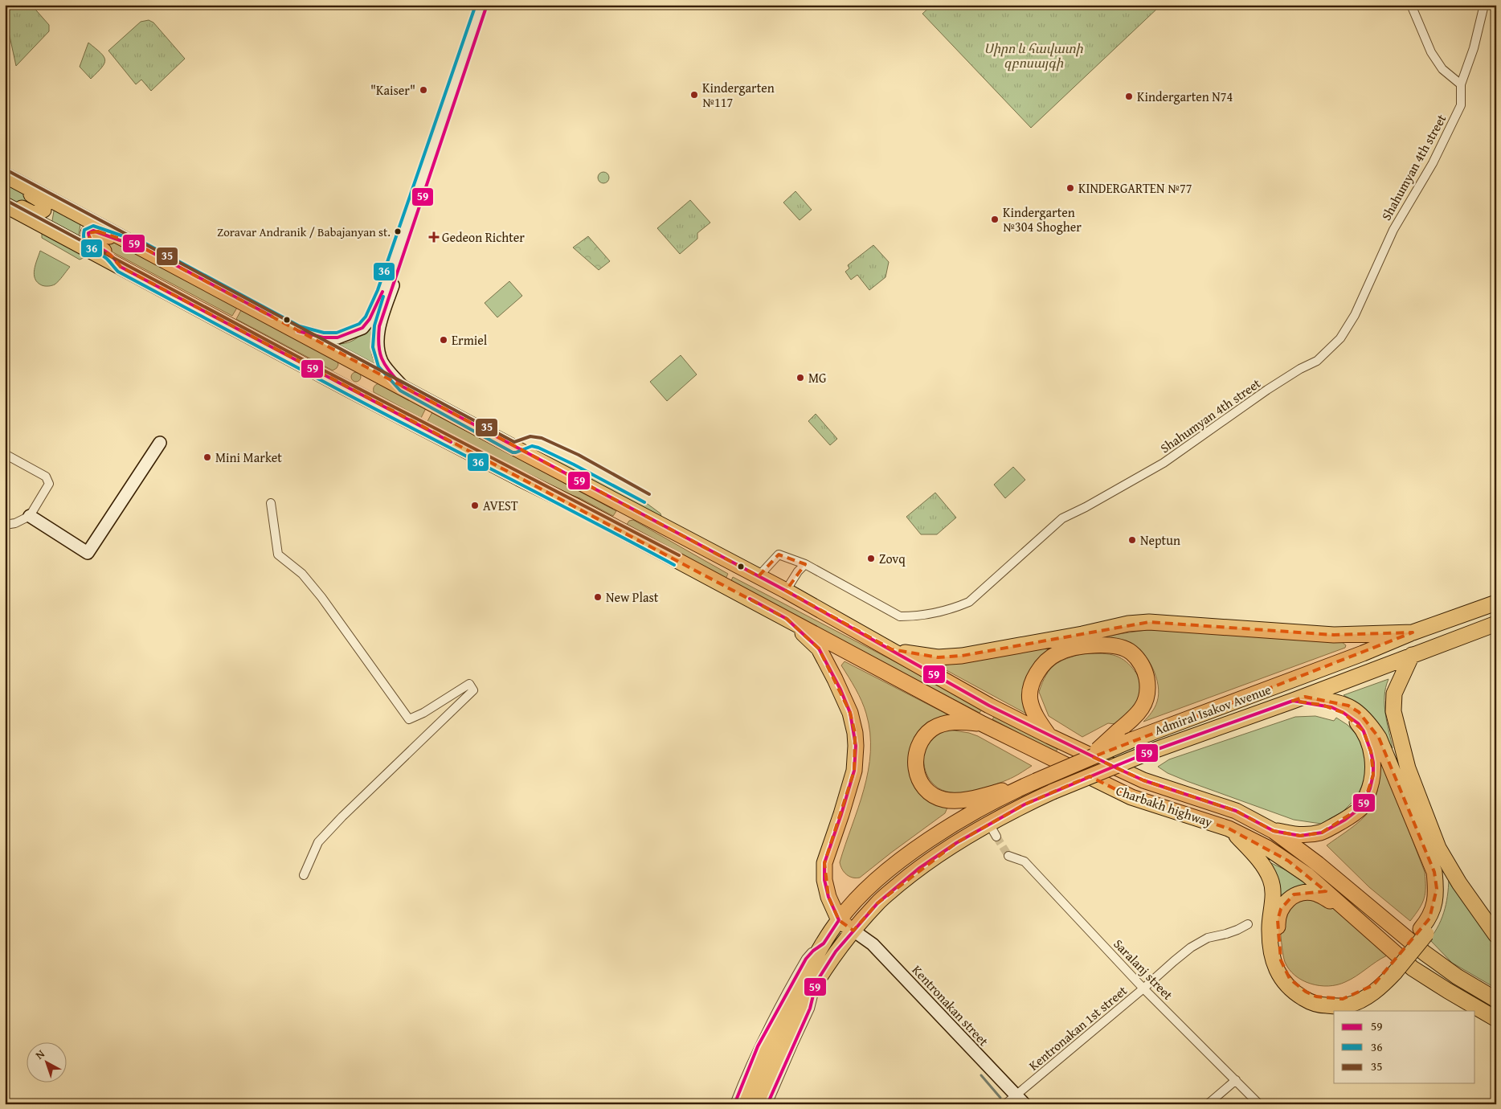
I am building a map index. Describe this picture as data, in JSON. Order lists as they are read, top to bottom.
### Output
{
  "streets": {
    "highway": ["Admiral Isakov Avenue", "Charbakh highway"],
    "main road": ["Kentronakan street"],
    "street": ["Shahumyan 4th street", "Saralanj street", "Kentronakan 1st street"]
  },
  "crossings": [
    ["Shahumyan 4th street", "Charbakh highway"],
    ["Admiral Isakov Avenue", "Kentronakan street"],
    ["Saralanj street", "Kentronakan 1st street"],
    ["Kentronakan street", "Kentronakan 1st street"]
  ],
  "parks": ["Սիրո և հավատի զբոսայգի"],
  "places": {
    "other": [
      "\"Kaiser\"",
      "Kindergarten №117",
      "Kindergarten N74",
      "KINDERGARTEN №77",
      "Kindergarten №304 Shogher",
      "Zoravar Andranik / Babajanyan st.",
      "Ermiel",
      "MG",
      "Mini Market",
      "AVEST",
      "Neptun",
      "Zovq",
      "New Plast"
    ],
    "health": ["Gedeon Richter"]
  },
  "lines": ["transit line 59", "transit line 36", "transit line 35"],
  "legend": ["59", "36", "35"],
  "north": "top left"
}
